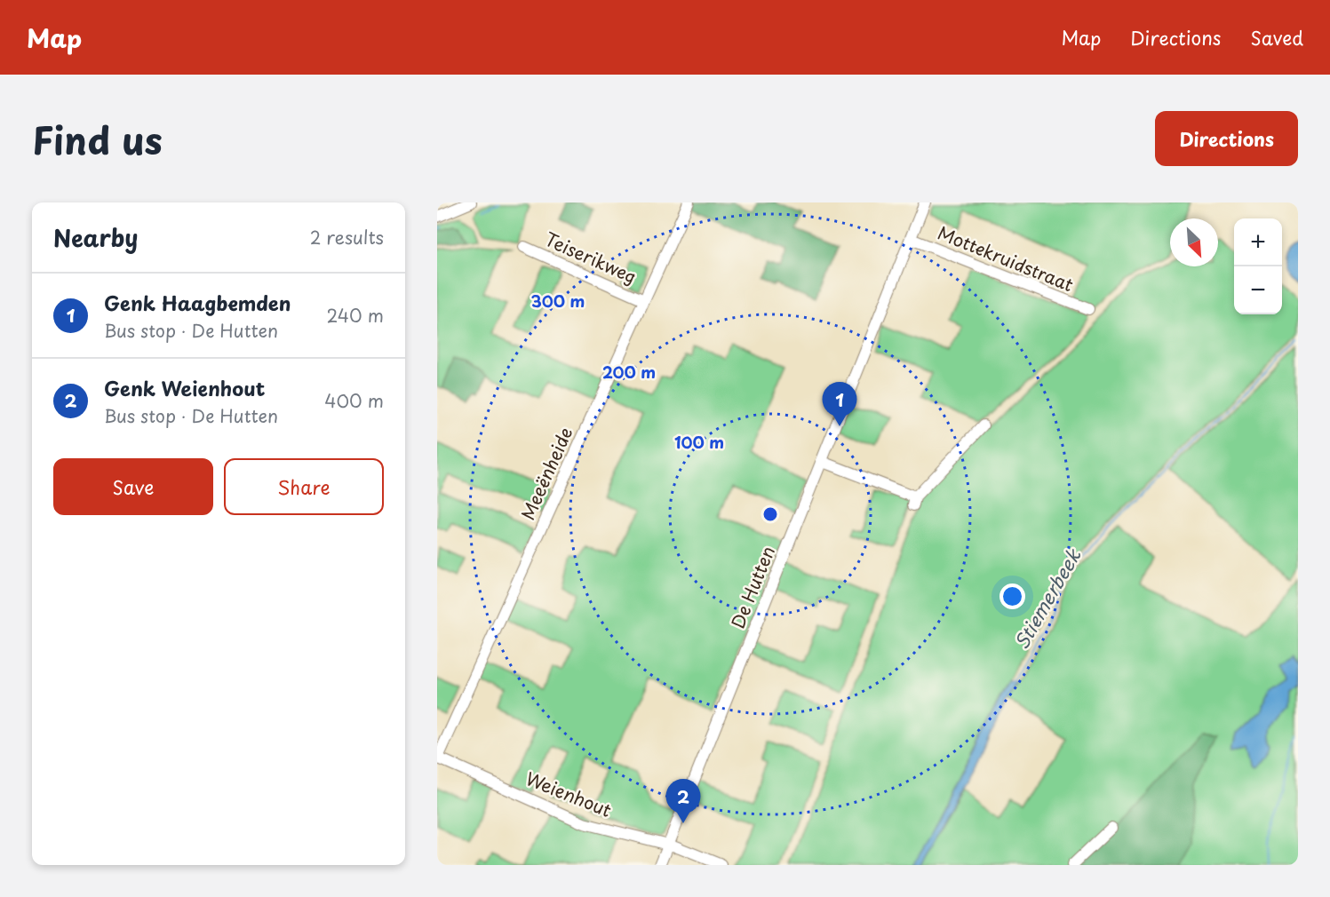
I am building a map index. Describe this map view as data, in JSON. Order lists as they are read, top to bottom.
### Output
{
  "streets": {
    "street": [
      "Teiserikweg",
      "Mottekruidstraat",
      "Meeënheide",
      "De Hutten",
      "Weienhout"
    ]
  },
  "crossings": [
    ["Teiserikweg", "Meeënheide"],
    ["Mottekruidstraat", "De Hutten"],
    ["Meeënheide", "Weienhout"],
    ["De Hutten", "Weienhout"]
  ],
  "water": ["Stiemerbeek"],
  "north": "bottom right",
  "page": {
    "header": "Map",
    "nav": ["Map", "Directions", "Saved"],
    "title": "Find us",
    "buttons": [
      "Directions",
      ["Save", "Share"]
    ],
    "heading": ["Nearby", "2 results"],
    "map_buttons": ["+", "−"],
    "list": [
      {
        "mark": "1",
        "name": "Genk Haagbemden",
        "note": "Bus stop · De Hutten",
        "value": "240 m"
      },
      {
        "mark": "2",
        "name": "Genk Weienhout",
        "note": "Bus stop · De Hutten",
        "value": "400 m"
      }
    ],
    "pins": ["1", "2"]
  },
  "rings": ["300 m", "200 m", "100 m"]
}
